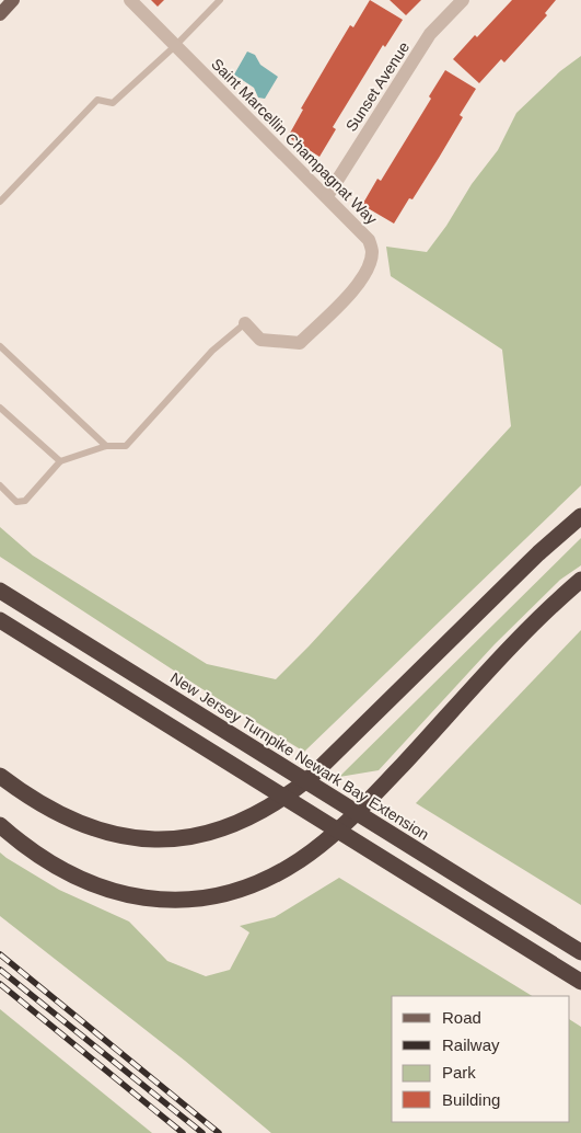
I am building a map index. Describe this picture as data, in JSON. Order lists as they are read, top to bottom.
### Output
{
  "streets": {
    "highway": ["New Jersey Turnpike Newark Bay Extension"],
    "street": ["Sunset Avenue", "Saint Marcellin Champagnat Way"]
  },
  "crossings": [
    ["Sunset Avenue", "Saint Marcellin Champagnat Way"]
  ],
  "legend": [
    "Road",
    "Railway",
    "Park",
    "Building"
  ]
}
